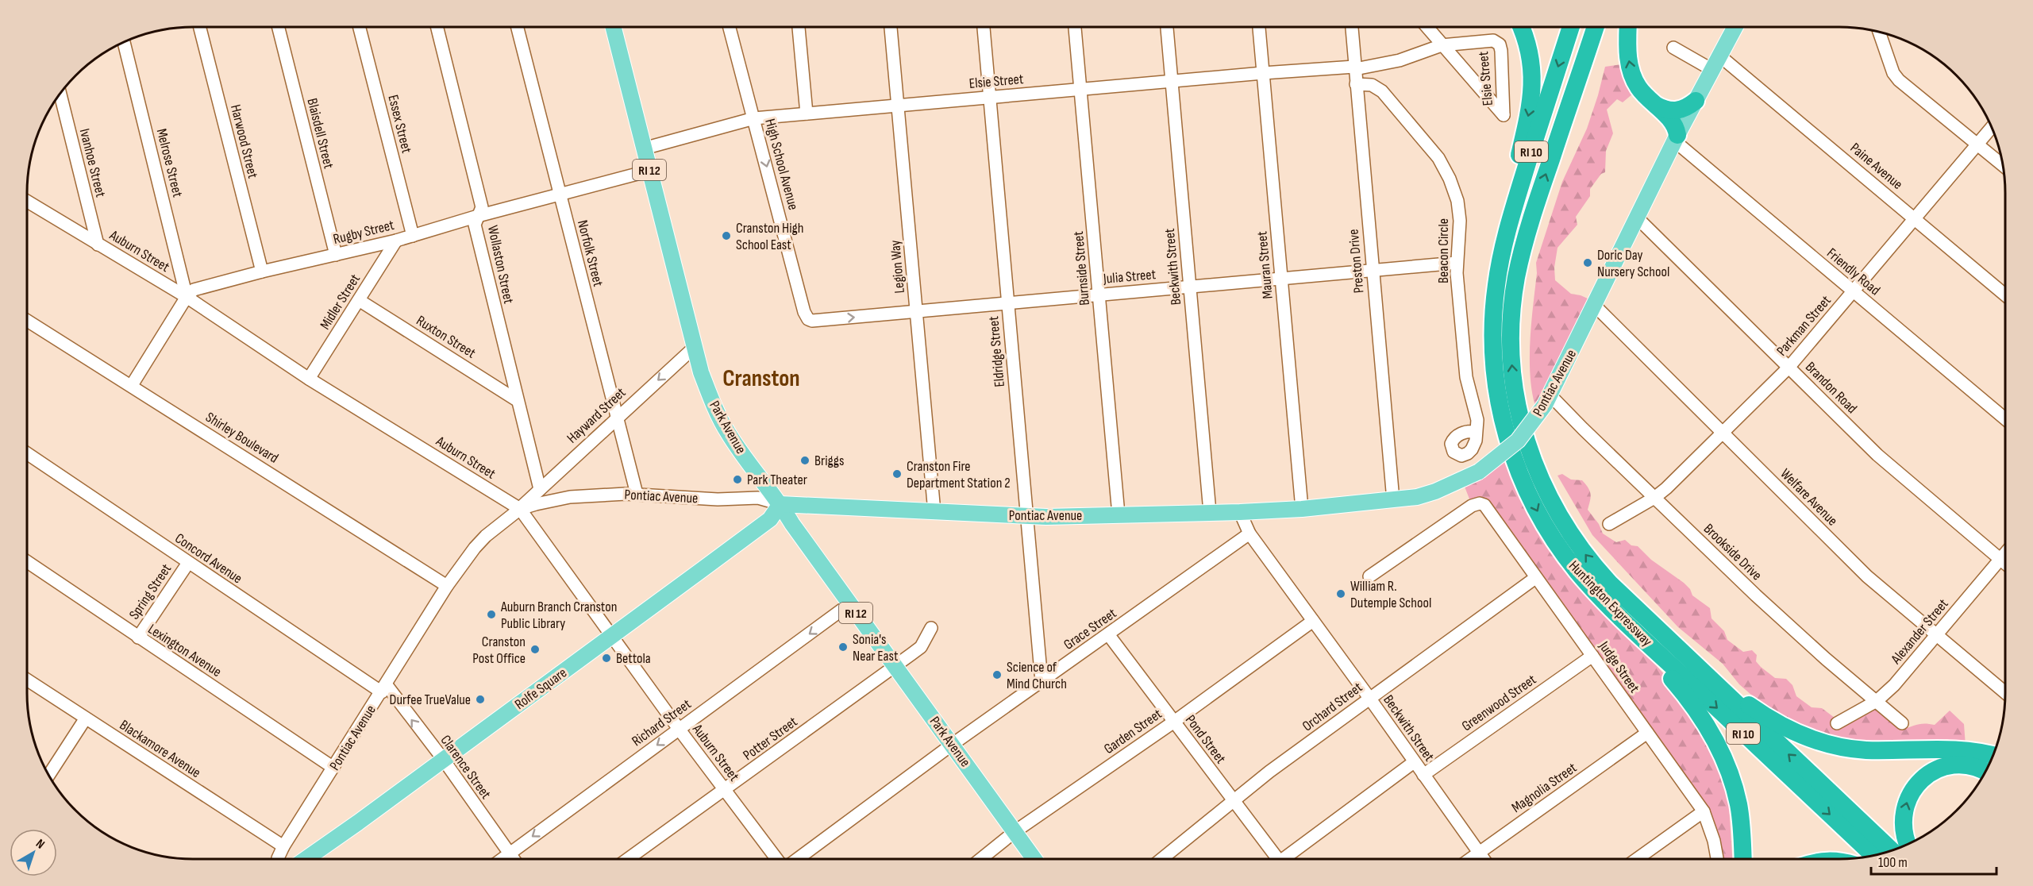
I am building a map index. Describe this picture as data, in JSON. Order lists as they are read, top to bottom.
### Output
{
  "streets": {
    "highway": ["RI 10", "Huntington Expressway"],
    "main road": [
      "RI 12",
      "Pontiac Avenue",
      "Park Avenue",
      "Rolfe Square"
    ],
    "street": [
      "Elsie Street",
      "Essex Street",
      "Blaisdell Street",
      "Harwood Street",
      "Ivanhoe Street",
      "Melrose Street",
      "High School Avenue",
      "Paine Avenue",
      "Rugby Street",
      "Auburn Street",
      "Beacon Circle",
      "Norfolk Street",
      "Preston Drive",
      "Wollaston Street",
      "Mauran Street",
      "Legion Way",
      "Beckwith Street",
      "Burnside Street",
      "Friendly Road",
      "Julia Street",
      "Midler Street",
      "Parkman Street",
      "Ruxton Street",
      "Eldridge Street",
      "Brandon Road",
      "Hayward Street",
      "Shirley Boulevard",
      "Welfare Avenue",
      "Brookside Drive",
      "Concord Avenue",
      "Spring Street",
      "Grace Street",
      "Alexander Street",
      "Lexington Avenue",
      "Judge Street",
      "Greenwood Street",
      "Orchard Street",
      "Richard Street",
      "Garden Street",
      "Potter Street",
      "Pond Street",
      "Blackamore Avenue",
      "Clarence Street",
      "Magnolia Street"
    ]
  },
  "crossings": [
    ["Elsie Street", "High School Avenue"],
    ["Elsie Street", "Preston Drive"],
    ["Elsie Street", "Mauran Street"],
    ["Elsie Street", "Legion Way"],
    ["Elsie Street", "Beckwith Street"],
    ["Elsie Street", "Burnside Street"],
    ["Elsie Street", "Eldridge Street"],
    ["Elsie Street", "Park Avenue"],
    ["Essex Street", "Rugby Street"],
    ["Blaisdell Street", "Rugby Street"],
    ["Harwood Street", "Rugby Street"],
    ["Ivanhoe Street", "Auburn Street"],
    ["Melrose Street", "Rugby Street"],
    ["Melrose Street", "Auburn Street"],
    ["High School Avenue", "Julia Street"],
    ["Paine Avenue", "Parkman Street"],
    ["Paine Avenue", "Pontiac Avenue"],
    ["Rugby Street", "Auburn Street"],
    ["Rugby Street", "Norfolk Street"],
    ["Rugby Street", "Wollaston Street"],
    ["Rugby Street", "Midler Street"],
    ["Rugby Street", "Park Avenue"],
    ["Rugby Street", "Shirley Boulevard"],
    ["Auburn Street", "Midler Street"],
    ["Auburn Street", "Pontiac Avenue"],
    ["Auburn Street", "Hayward Street"],
    ["Auburn Street", "Rolfe Square"],
    ["Auburn Street", "Richard Street"],
    ["Auburn Street", "Potter Street"],
    ["Beacon Circle", "Preston Drive"],
    ["Beacon Circle", "Julia Street"],
    ["Norfolk Street", "Pontiac Avenue"],
    ["Norfolk Street", "Hayward Street"],
    ["Preston Drive", "Julia Street"],
    ["Preston Drive", "Pontiac Avenue"],
    ["Wollaston Street", "Ruxton Street"],
    ["Wollaston Street", "Hayward Street"],
    ["Mauran Street", "Julia Street"],
    ["Mauran Street", "Pontiac Avenue"],
    ["Legion Way", "Julia Street"],
    ["Legion Way", "Pontiac Avenue"],
    ["Beckwith Street", "Julia Street"],
    ["Beckwith Street", "Pontiac Avenue"],
    ["Beckwith Street", "Grace Street"],
    ["Beckwith Street", "Greenwood Street"],
    ["Beckwith Street", "Orchard Street"],
    ["Beckwith Street", "Garden Street"],
    ["Beckwith Street", "Magnolia Street"],
    ["Burnside Street", "Julia Street"],
    ["Burnside Street", "Pontiac Avenue"],
    ["Friendly Road", "Parkman Street"],
    ["Friendly Road", "Pontiac Avenue"],
    ["Julia Street", "Eldridge Street"],
    ["Midler Street", "Ruxton Street"],
    ["Parkman Street", "Brandon Road"],
    ["Parkman Street", "Welfare Avenue"],
    ["Parkman Street", "Brookside Drive"],
    ["Eldridge Street", "Pontiac Avenue"],
    ["Eldridge Street", "Grace Street"],
    ["Pontiac Avenue", "Brandon Road"],
    ["Pontiac Avenue", "Hayward Street"],
    ["Pontiac Avenue", "Park Avenue"],
    ["Pontiac Avenue", "Shirley Boulevard"],
    ["Pontiac Avenue", "Welfare Avenue"],
    ["Pontiac Avenue", "Brookside Drive"],
    ["Pontiac Avenue", "Concord Avenue"],
    ["Pontiac Avenue", "Lexington Avenue"],
    ["Pontiac Avenue", "Rolfe Square"],
    ["Pontiac Avenue", "Blackamore Avenue"],
    ["Pontiac Avenue", "Clarence Street"],
    ["Brandon Road", "Alexander Street"],
    ["Hayward Street", "Park Avenue"],
    ["Park Avenue", "Grace Street"],
    ["Park Avenue", "Rolfe Square"],
    ["Park Avenue", "Richard Street"],
    ["Park Avenue", "Garden Street"],
    ["Park Avenue", "Potter Street"],
    ["Welfare Avenue", "Alexander Street"],
    ["Brookside Drive", "Alexander Street"],
    ["Concord Avenue", "Spring Street"],
    ["Concord Avenue", "Clarence Street"],
    ["Spring Street", "Lexington Avenue"],
    ["Grace Street", "Pond Street"],
    ["Judge Street", "Greenwood Street"],
    ["Judge Street", "Orchard Street"],
    ["Judge Street", "Magnolia Street"],
    ["Rolfe Square", "Clarence Street"],
    ["Orchard Street", "Pond Street"],
    ["Richard Street", "Clarence Street"],
    ["Garden Street", "Pond Street"]
  ],
  "one_way": [
    "High School Avenue",
    "Hayward Street",
    "Richard Street",
    "Clarence Street"
  ],
  "districts": ["Cranston"],
  "places": [
    "Cranston High School East",
    "Doric Day Nursery School",
    "Briggs",
    "Cranston Fire Department Station 2",
    "Park Theater",
    "William R. Dutemple School",
    "Auburn Branch Cranston Public Library",
    "Sonia's Near East",
    "Cranston Post Office",
    "Bettola",
    "Science of Mind Church",
    "Durfee TrueValue"
  ],
  "scale_bar": "100 m",
  "north": "top right"
}
